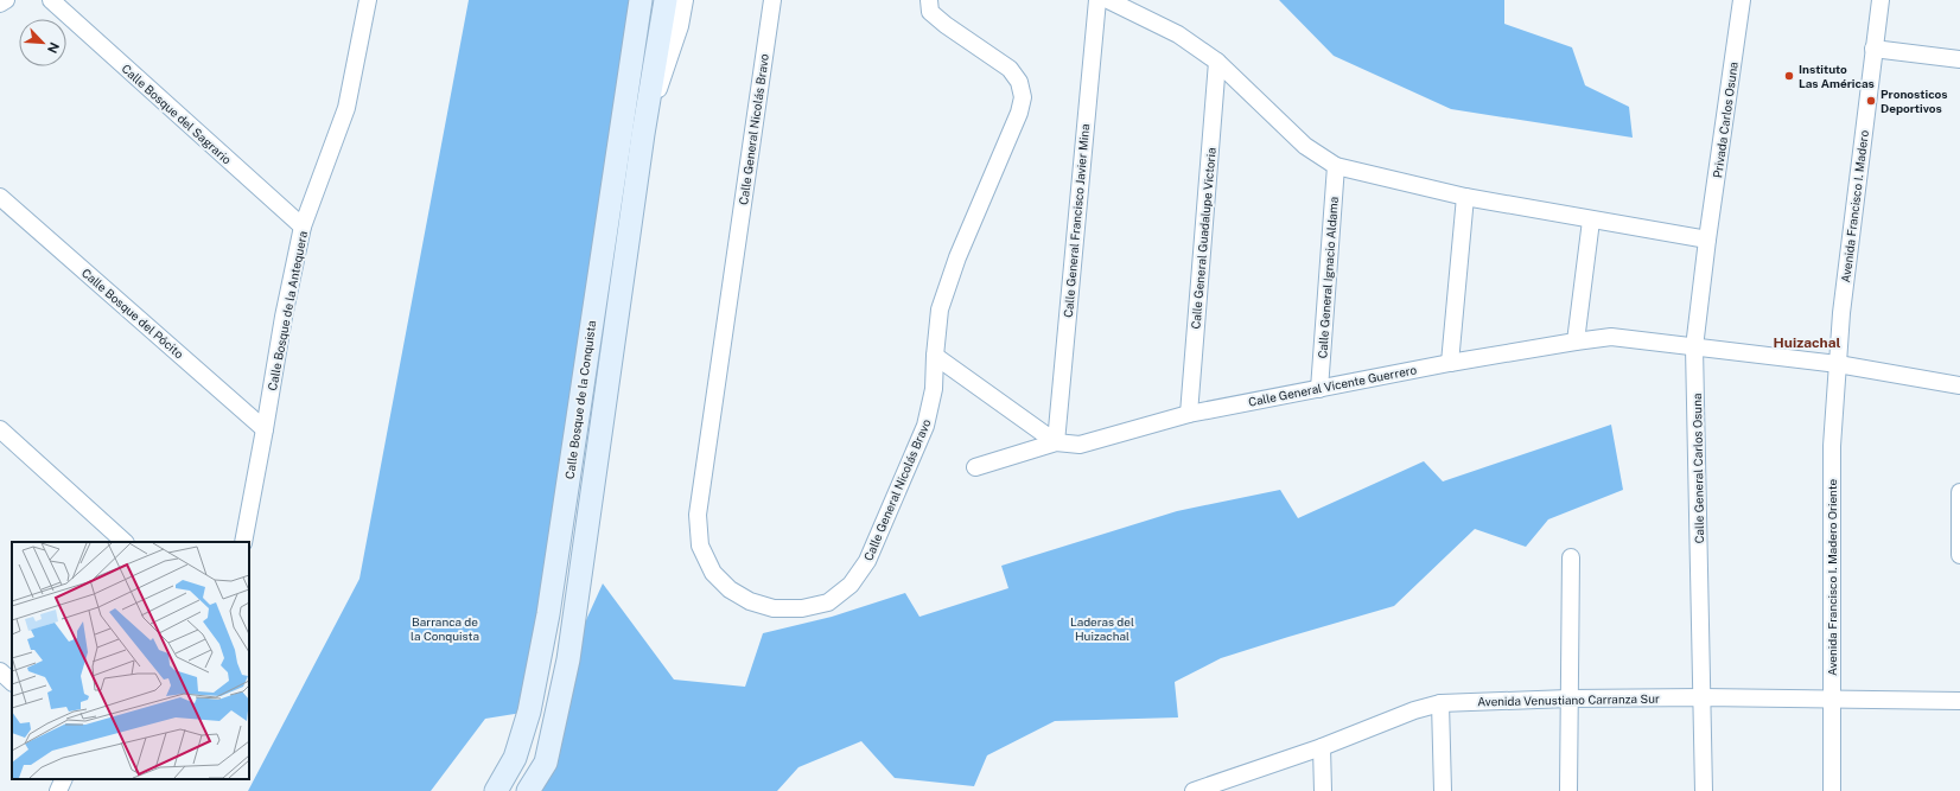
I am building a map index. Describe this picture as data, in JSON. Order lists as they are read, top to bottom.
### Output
{
  "streets": {
    "main road": ["Calle Bosque de la Conquista"],
    "street": [
      "Calle Bosque del Sagrario",
      "Privada Carlos Osuna",
      "Calle General Nicolás Bravo",
      "Avenida Francisco I. Madero",
      "Calle General Francisco Javier Mina",
      "Calle General Guadalupe Victoria",
      "Calle General Ignacio Aldama",
      "Calle Bosque de la Antequera",
      "Calle Bosque del Pócito",
      "Calle General Vicente Guerrero",
      "Calle General Carlos Osuna",
      "Avenida Francisco I. Madero Oriente",
      "Avenida Venustiano Carranza Sur"
    ]
  },
  "crossings": [
    ["Calle Bosque del Sagrario", "Calle Bosque de la Antequera"],
    ["Privada Carlos Osuna", "Calle General Carlos Osuna"],
    ["Avenida Francisco I. Madero", "Calle General Vicente Guerrero"],
    ["Avenida Francisco I. Madero", "Avenida Francisco I. Madero Oriente"],
    ["Calle General Francisco Javier Mina", "Calle General Vicente Guerrero"],
    ["Calle General Guadalupe Victoria", "Calle General Vicente Guerrero"],
    ["Calle General Ignacio Aldama", "Calle General Vicente Guerrero"],
    ["Calle Bosque de la Antequera", "Calle Bosque del Pócito"],
    ["Calle General Vicente Guerrero", "Calle General Carlos Osuna"],
    ["Calle General Vicente Guerrero", "Avenida Francisco I. Madero Oriente"],
    ["Calle General Carlos Osuna", "Avenida Venustiano Carranza Sur"],
    ["Avenida Francisco I. Madero Oriente", "Avenida Venustiano Carranza Sur"]
  ],
  "districts": ["Huizachal"],
  "parks": ["Barranca de la Conquista", "Laderas del Huizachal"],
  "places": ["Instituto Las Américas", "Pronosticos Deportivos"],
  "north": "bottom right"
}
